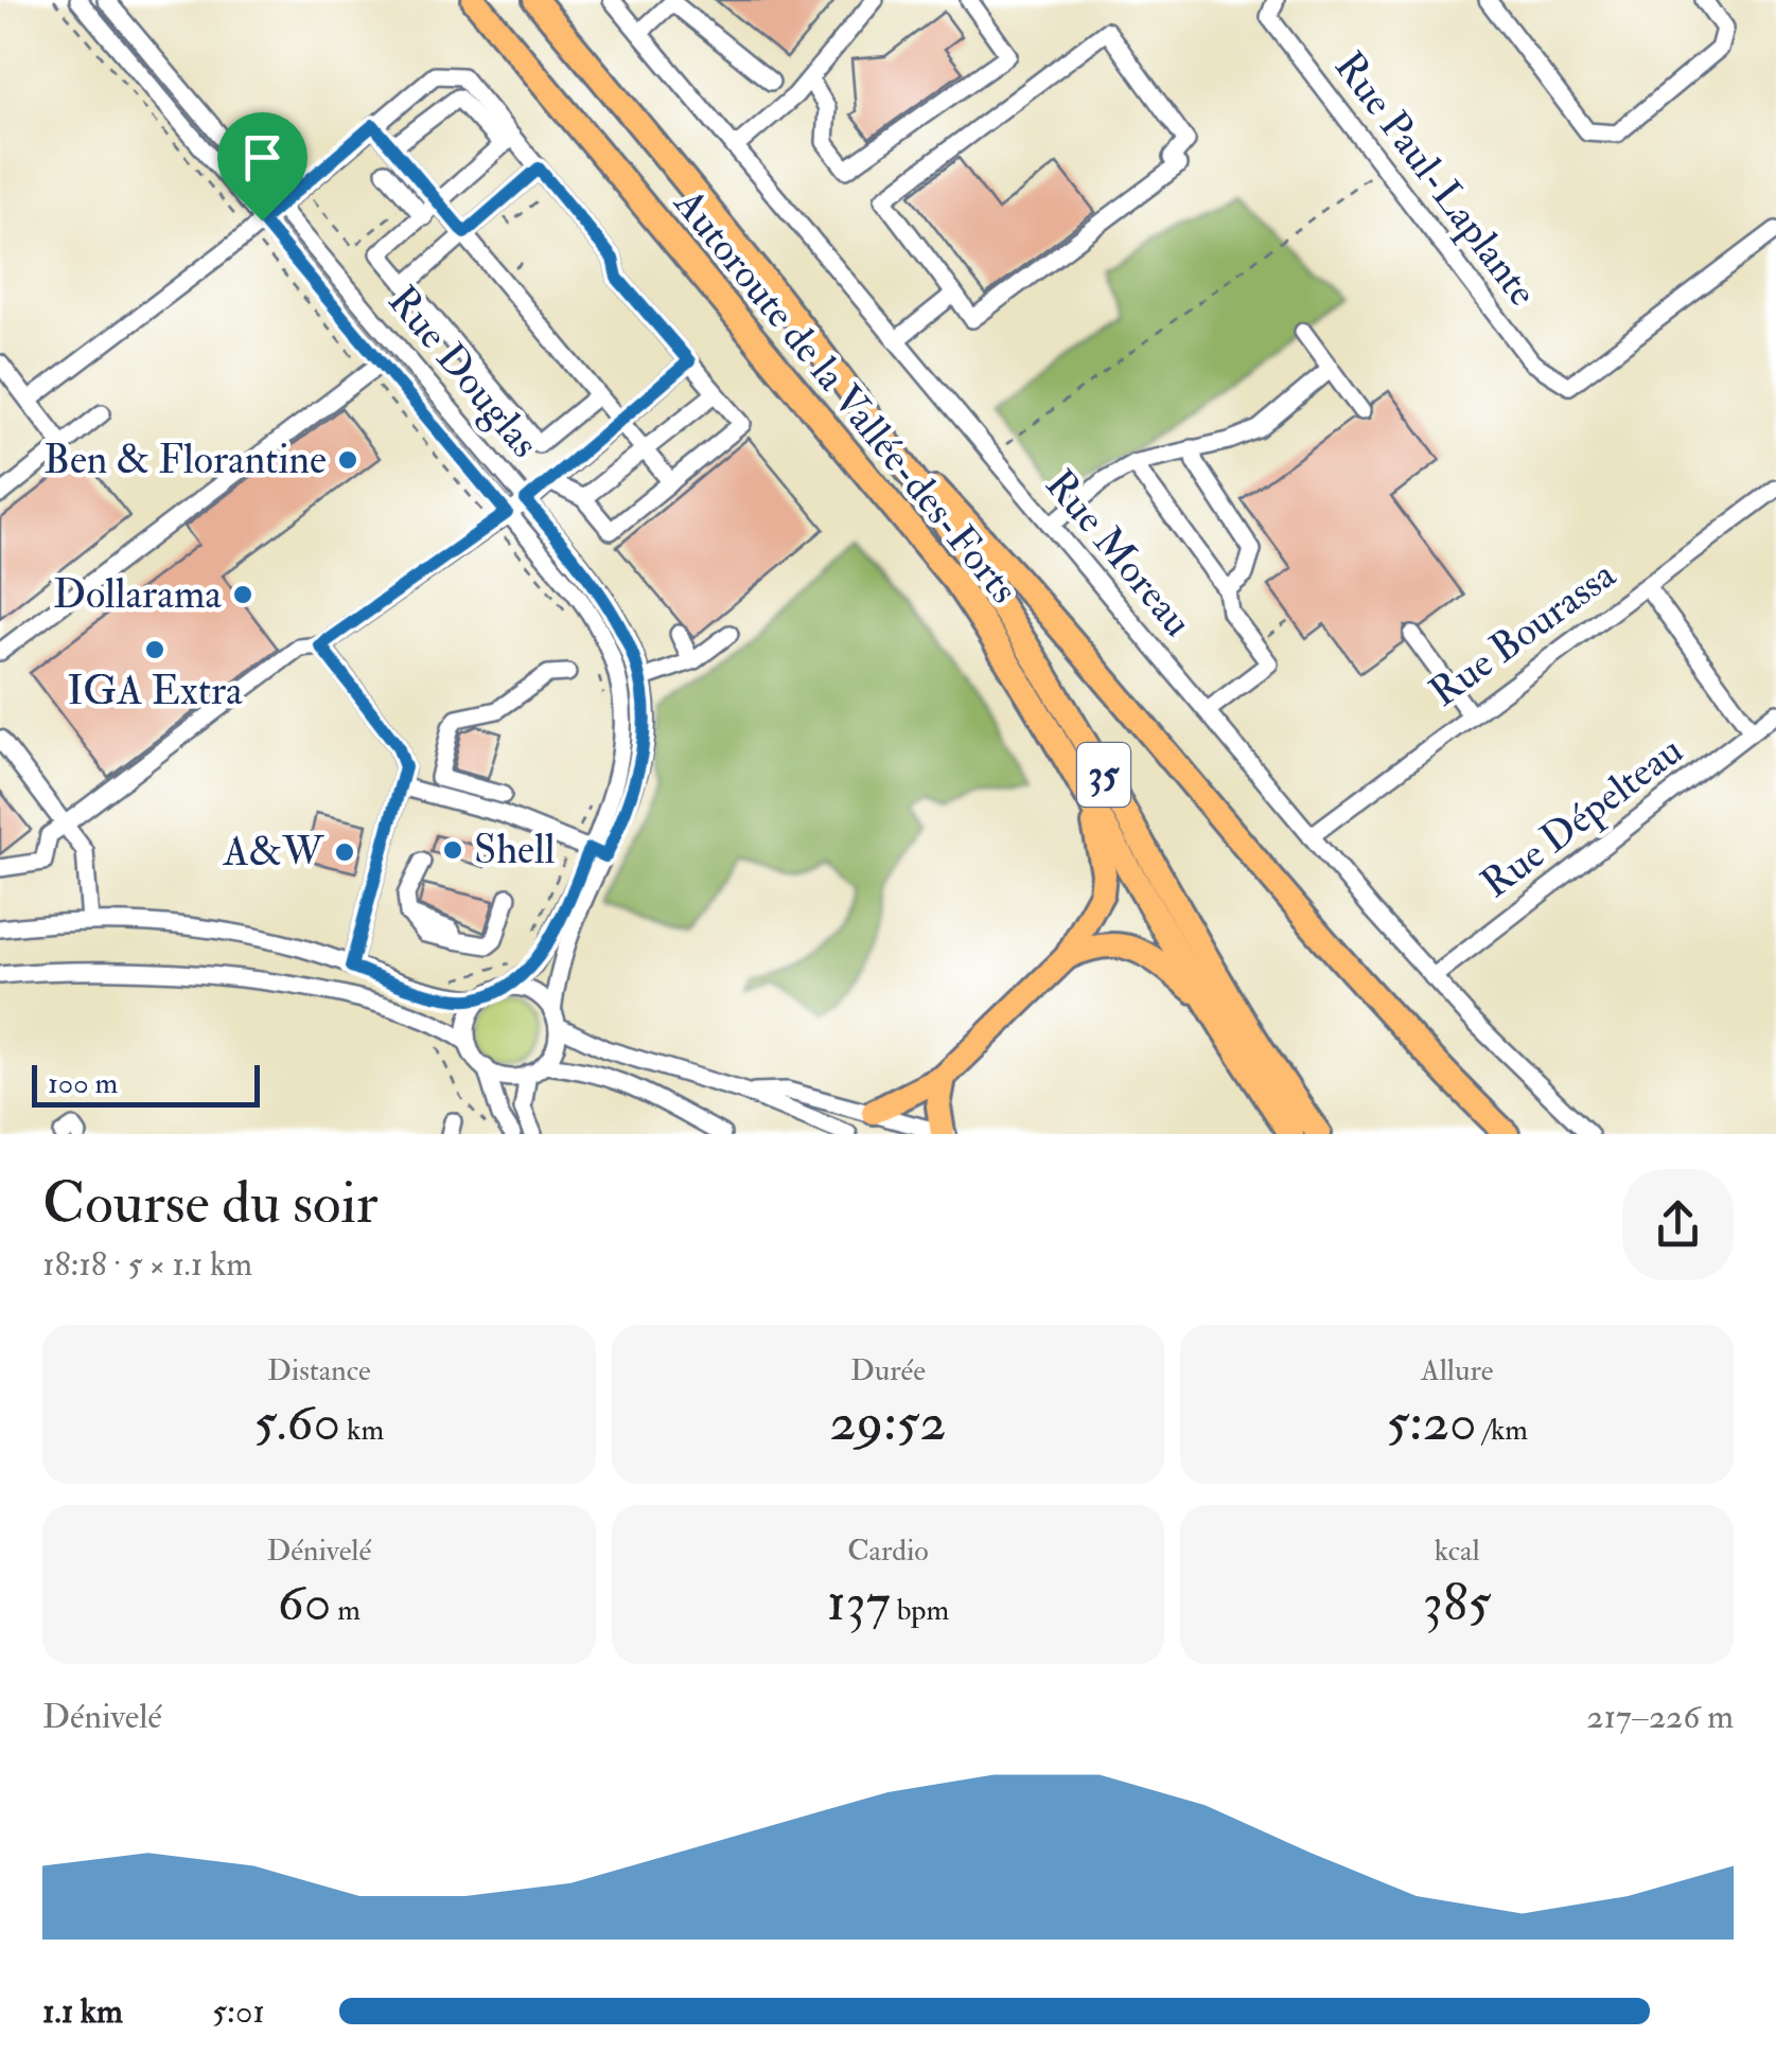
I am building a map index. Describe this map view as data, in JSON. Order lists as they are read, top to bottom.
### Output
{
  "streets": {
    "highway": ["Autoroute de la Vallée-des-Forts", "35"],
    "street": [
      "Rue Paul-Laplante",
      "Rue Douglas",
      "Rue Moreau",
      "Rue Bourassa",
      "Rue Dépelteau"
    ]
  },
  "crossings": [
    ["Rue Moreau", "Rue Bourassa"],
    ["Rue Moreau", "Rue Dépelteau"]
  ],
  "places": [
    "Ben & Florantine",
    "Dollarama",
    "IGA Extra",
    "Shell",
    "A&W"
  ],
  "scale_bar": "100 m",
  "page": {
    "scale": "100 m",
    "heading": ["Course du soir", "18:18 · 5 × 1.1 km"],
    "stats": [
      ["Distance", "5.60 km"],
      ["Durée", "29:52"],
      ["Allure", "5:20 /km"],
      ["Dénivelé", "60 m"],
      ["Cardio", "137 bpm"],
      ["kcal", "385"]
    ],
    "chart": ["Dénivelé", "217–226 m"],
    "list": [
      {
        "name": "1.1 km",
        "note": "5:01"
      }
    ]
  }
}
